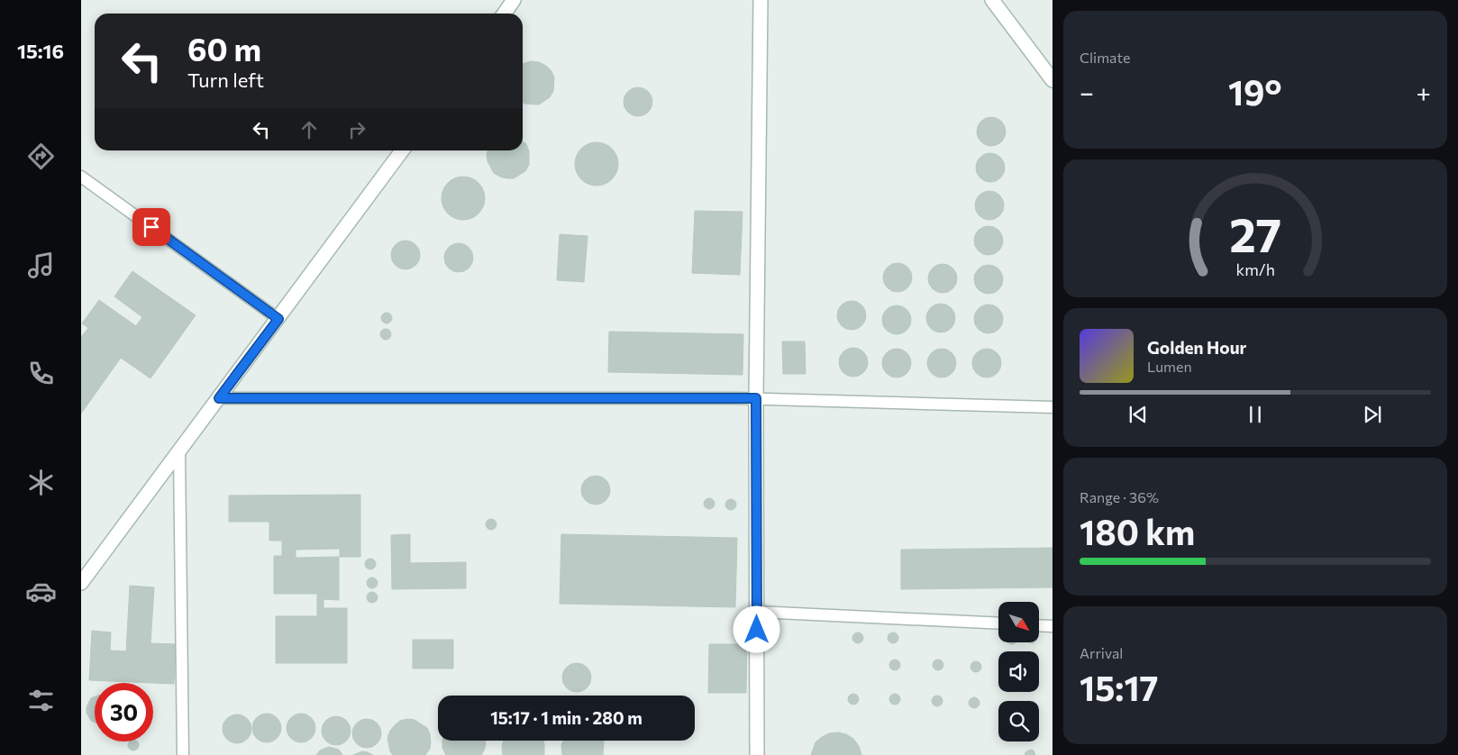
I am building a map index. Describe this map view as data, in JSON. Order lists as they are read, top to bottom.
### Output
{
  "north": "bottom right",
  "page": {
    "tabs": "15:16",
    "tile": [
      "Climate",
      ["Range · 36%", "180 km"],
      ["Arrival", "15:17"]
    ],
    "turn": ["60 m", "Turn left"],
    "heat": ["−", "19°", "+"],
    "song": ["Golden Hour", "Lumen"],
    "limit": "30",
    "trip": "15:17 · 1 min · 280 m",
    "gauge": ["27", "km/h"]
  }
}
